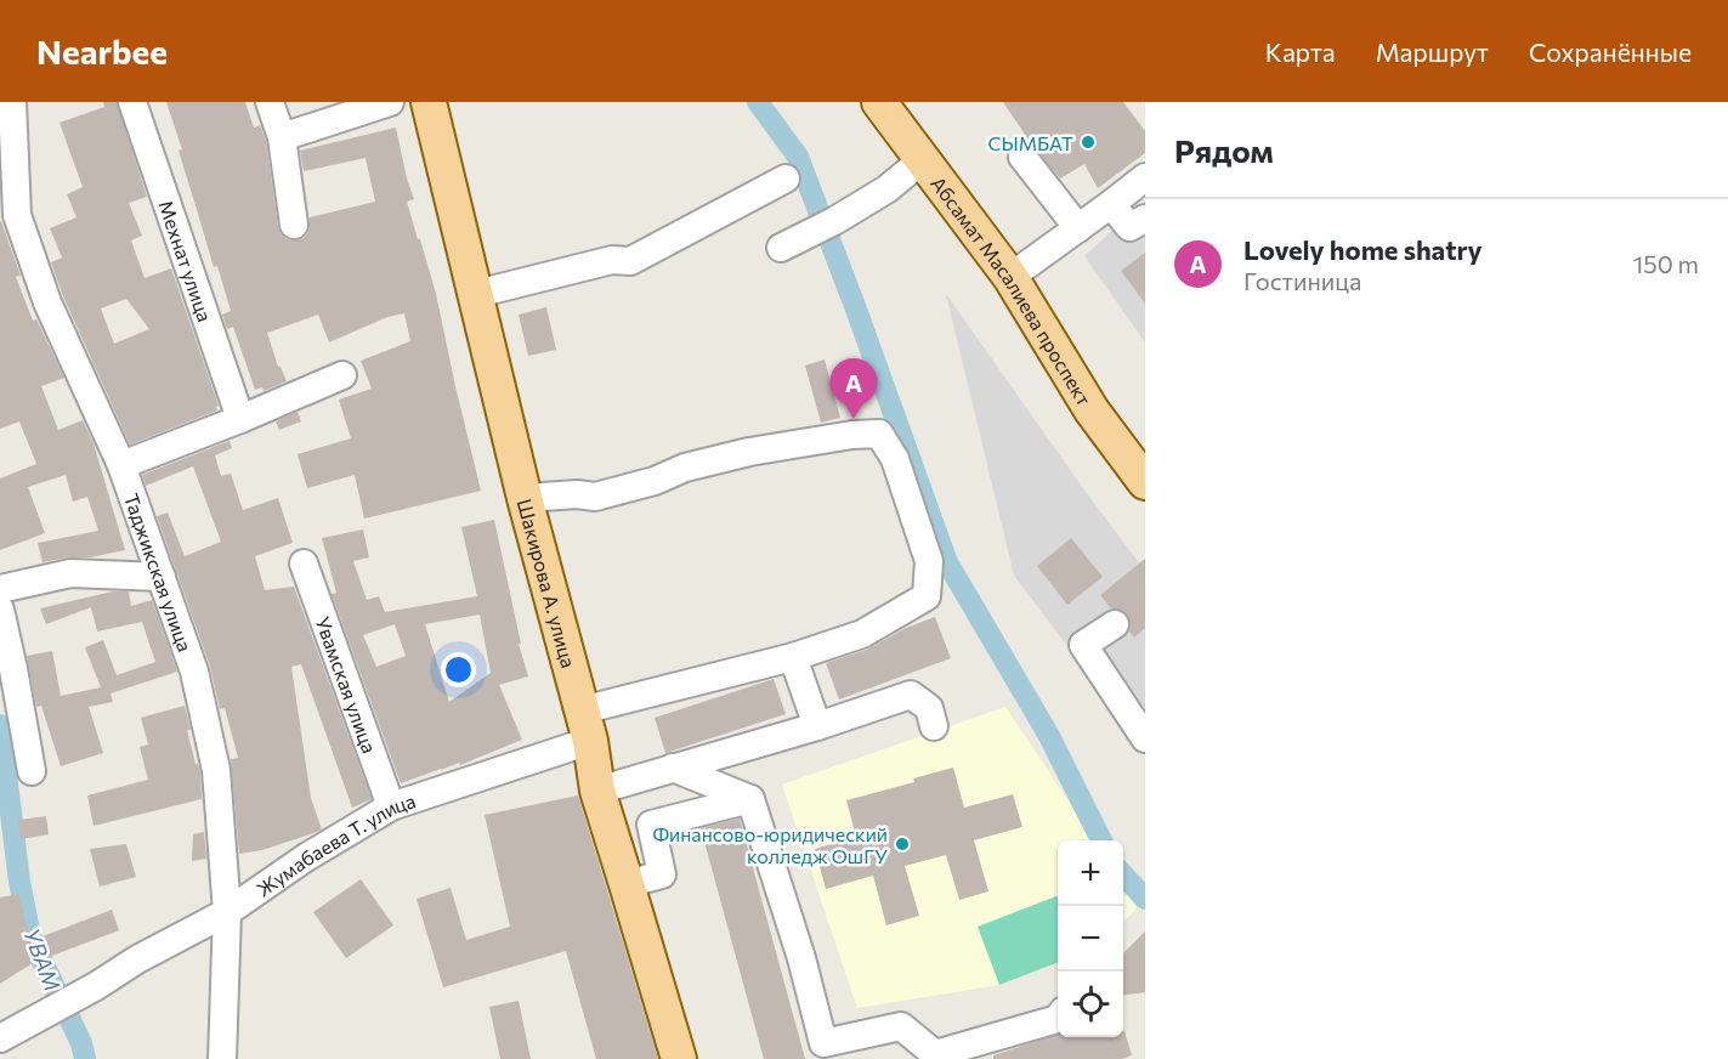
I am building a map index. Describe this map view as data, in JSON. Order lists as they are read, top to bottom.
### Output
{
  "streets": {
    "main road": ["Абсамат Масалиева проспект", "Шакирова А. улица"],
    "street": [
      "Мехнат улица",
      "Таджикская улица",
      "Увамская улица",
      "Жумабаева Т. улица"
    ]
  },
  "crossings": [
    ["Таджикская улица", "Жумабаева Т. улица"],
    ["Шакирова А. улица", "Жумабаева Т. улица"],
    ["Увамская улица", "Жумабаева Т. улица"]
  ],
  "water": ["УВАМ"],
  "places": ["СЫМБАТ", "Финансово-юридический колледж ОшГУ"],
  "page": {
    "header": "Nearbee",
    "nav": ["Карта", "Маршрут", "Сохранённые"],
    "heading": "Рядом",
    "list": [
      {
        "mark": "A",
        "name": "Lovely home shatry",
        "note": "Гостиница",
        "value": "150 m"
      }
    ],
    "pins": "A",
    "map_buttons": ["+", "−"]
  }
}
